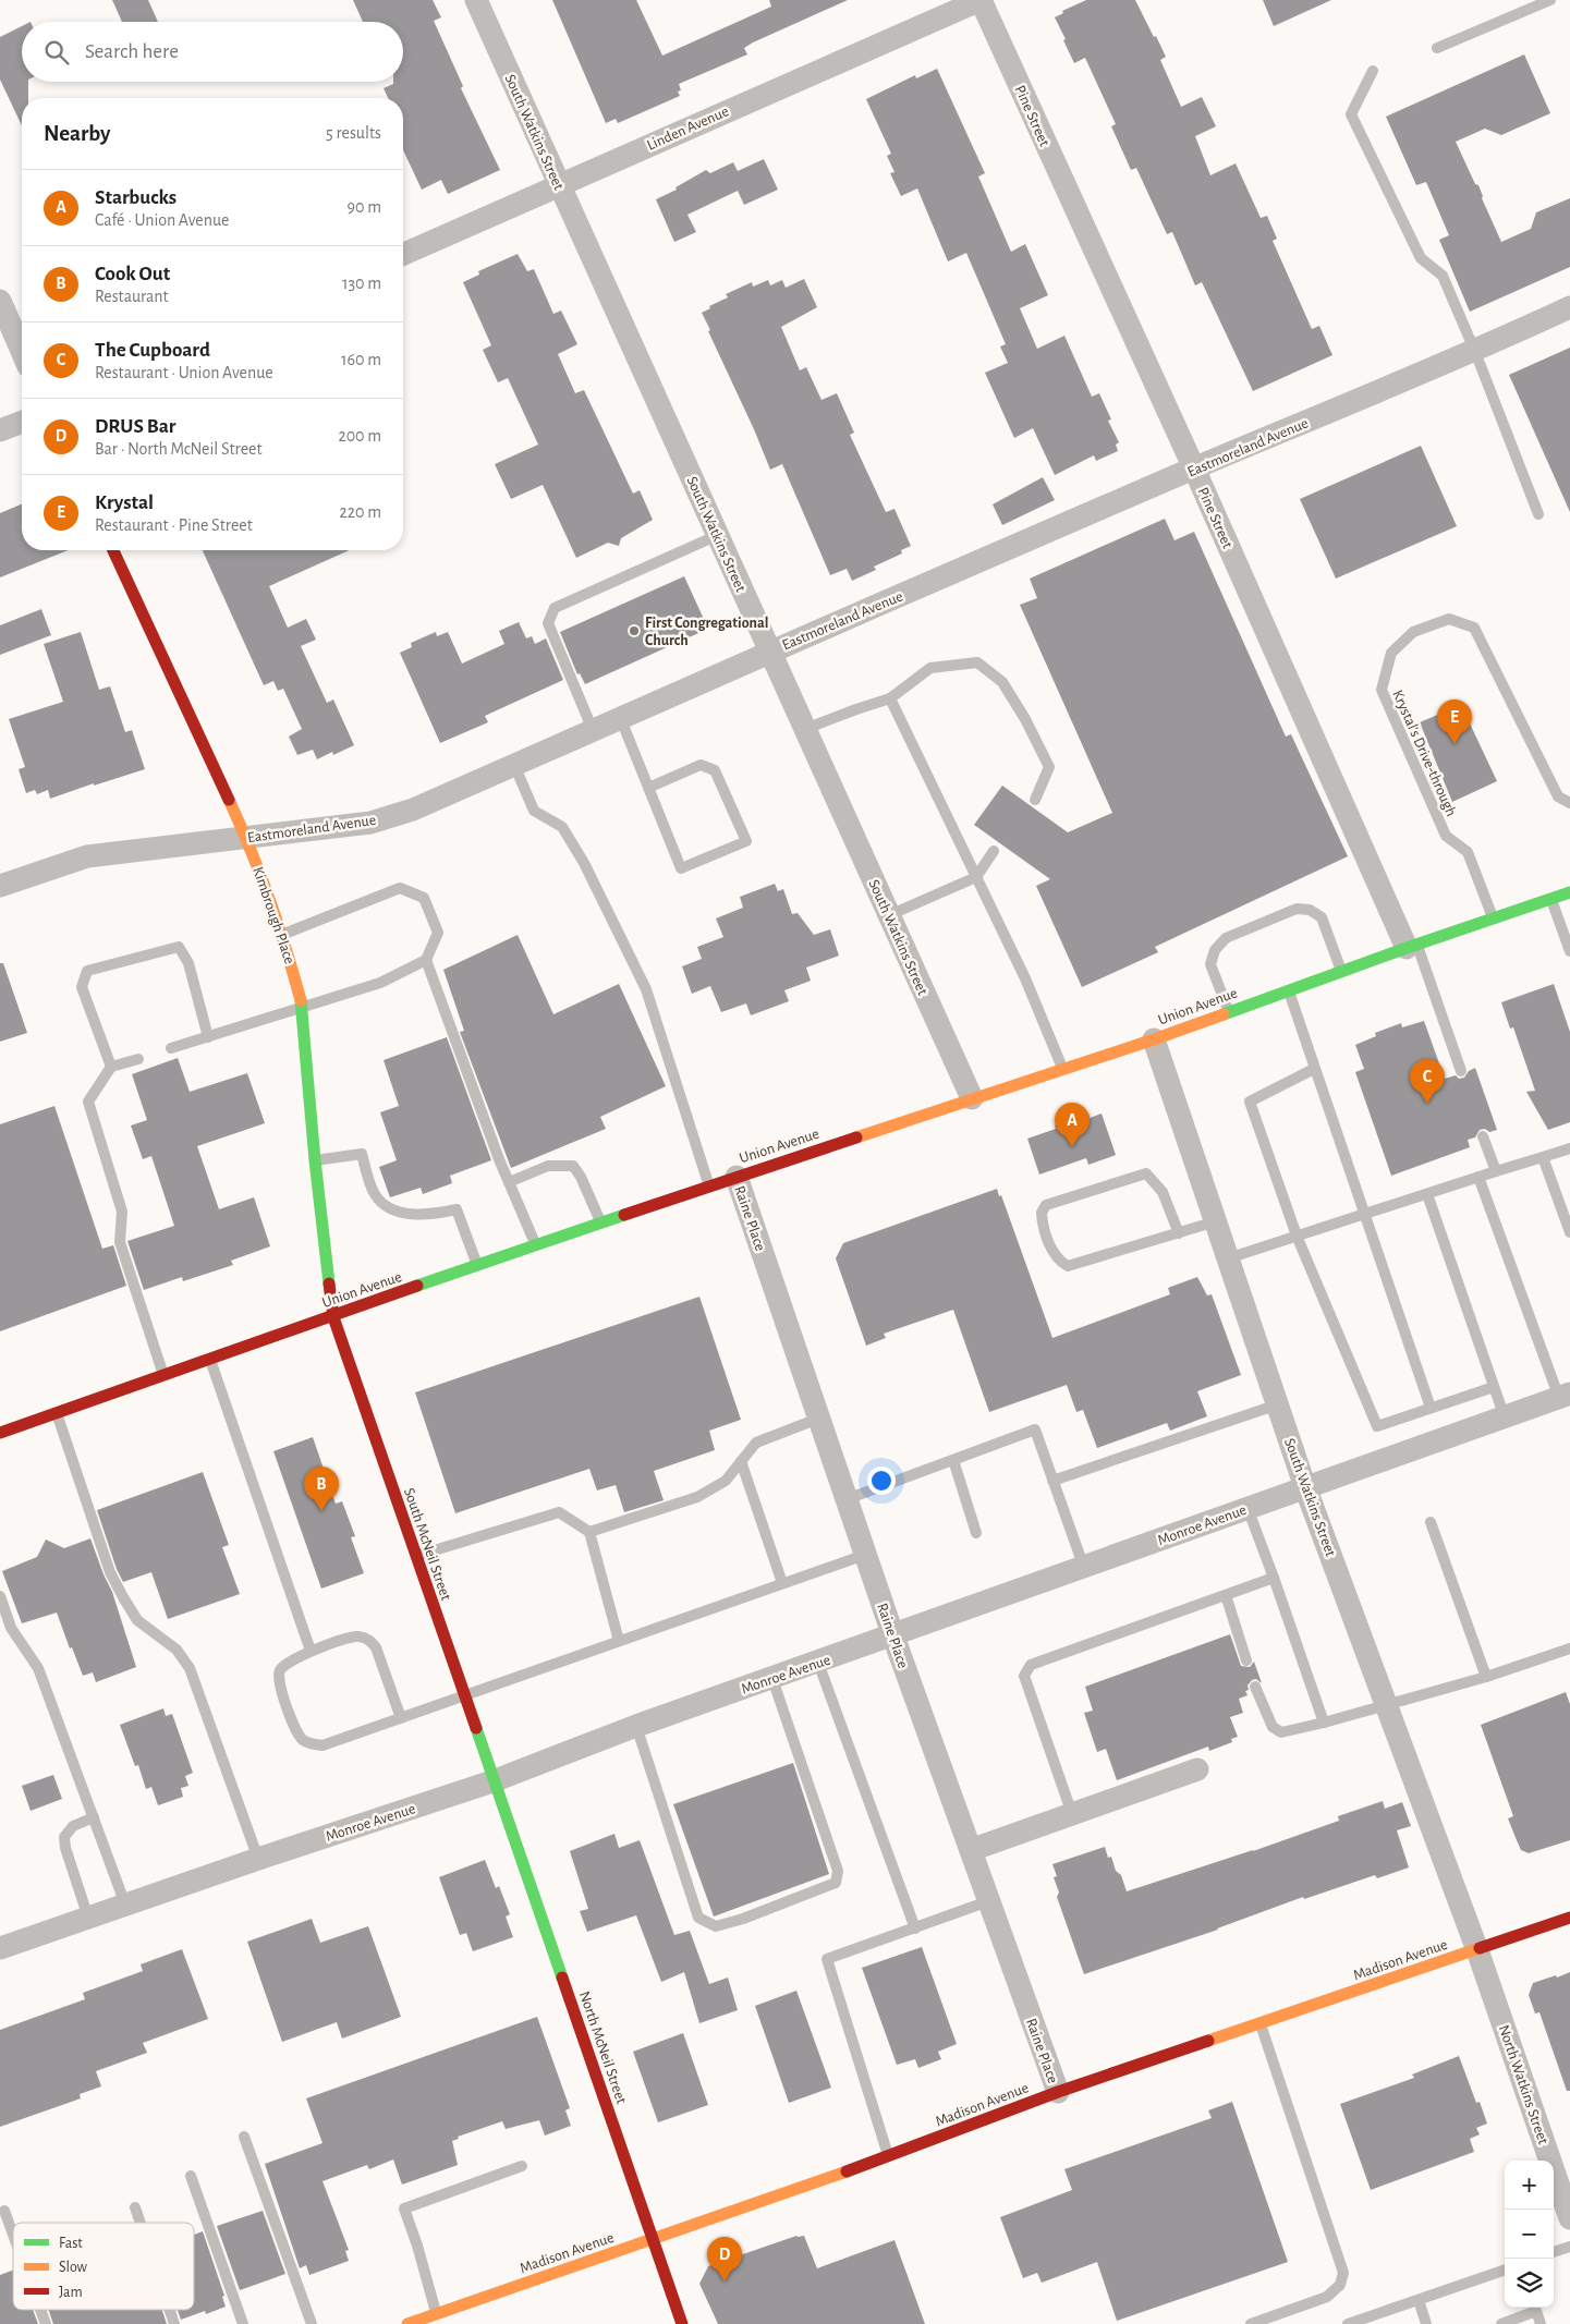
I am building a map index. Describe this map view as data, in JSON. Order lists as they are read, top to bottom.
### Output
{
  "streets": {
    "street": [
      "Pine Street",
      "Linden Avenue",
      "South Watkins Street",
      "Eastmoreland Avenue",
      "Kimbrough Place",
      "Union Avenue",
      "Raine Place",
      "Monroe Avenue",
      "South McNeil Street",
      "Madison Avenue",
      "North McNeil Street",
      "North Watkins Street"
    ],
    "lane": ["Krystal's Drive-through"]
  },
  "crossings": [
    ["Pine Street", "Linden Avenue"],
    ["Pine Street", "Eastmoreland Avenue"],
    ["Pine Street", "Union Avenue"],
    ["Linden Avenue", "South Watkins Street"],
    ["South Watkins Street", "Eastmoreland Avenue"],
    ["South Watkins Street", "Union Avenue"],
    ["South Watkins Street", "Monroe Avenue"],
    ["South Watkins Street", "Madison Avenue"],
    ["South Watkins Street", "North Watkins Street"],
    ["Eastmoreland Avenue", "Kimbrough Place"],
    ["Krystal's Drive-through", "Union Avenue"],
    ["Kimbrough Place", "Union Avenue"],
    ["Kimbrough Place", "South McNeil Street"],
    ["Union Avenue", "Raine Place"],
    ["Union Avenue", "South McNeil Street"],
    ["Raine Place", "Monroe Avenue"],
    ["Raine Place", "Madison Avenue"],
    ["Monroe Avenue", "South McNeil Street"],
    ["Monroe Avenue", "North McNeil Street"],
    ["South McNeil Street", "North McNeil Street"],
    ["Madison Avenue", "North McNeil Street"],
    ["Madison Avenue", "North Watkins Street"]
  ],
  "places": ["First Congregational Church"],
  "legend": ["Fast", "Slow", "Jam"],
  "page": {
    "search": "Search here",
    "heading": ["Nearby", "5 results"],
    "list": [
      {
        "mark": "A",
        "name": "Starbucks",
        "note": "Café · Union Avenue",
        "value": "90 m"
      },
      {
        "mark": "B",
        "name": "Cook Out",
        "note": "Restaurant",
        "value": "130 m"
      },
      {
        "mark": "C",
        "name": "The Cupboard",
        "note": "Restaurant · Union Avenue",
        "value": "160 m"
      },
      {
        "mark": "D",
        "name": "DRUS Bar",
        "note": "Bar · North McNeil Street",
        "value": "200 m"
      },
      {
        "mark": "E",
        "name": "Krystal",
        "note": "Restaurant · Pine Street",
        "value": "220 m"
      }
    ],
    "pins": [
      "E",
      "C",
      "A",
      "B",
      "D"
    ],
    "map_buttons": ["+", "−"]
  }
}
